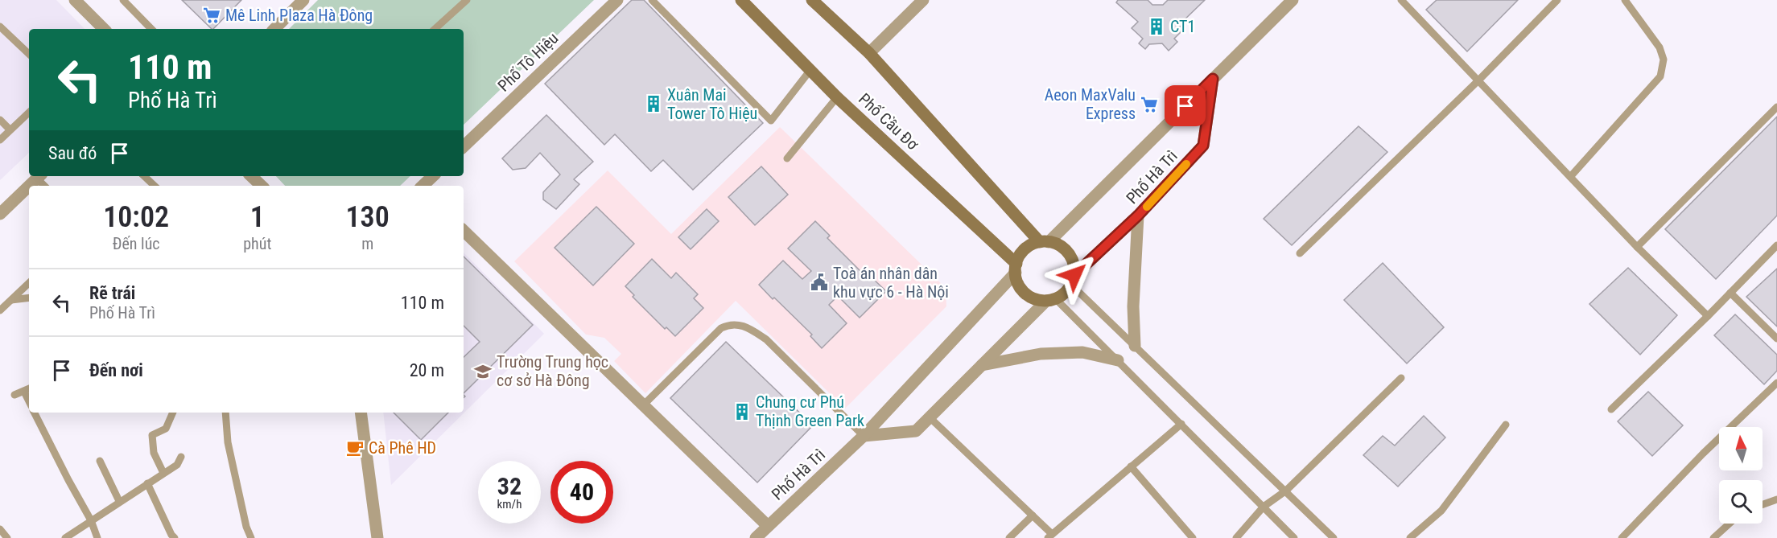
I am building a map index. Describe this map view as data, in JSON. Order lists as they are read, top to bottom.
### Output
{
  "streets": {
    "main road": ["Phố Cầu Đơ"],
    "street": ["Phố Tô Hiệu", "Phố Hà Trì"]
  },
  "crossings": [
    ["Phố Cầu Đơ", "Phố Hà Trì"]
  ],
  "places": {
    "supermarket": ["Mê Linh Plaza Hà Đông", "Aeon MaxValu Express"],
    "building": ["CT1", "Xuân Mai Tower Tô Hiệu", "Chung cư Phú Thịnh Green Park"],
    "public building": ["Toà án nhân dân khu vực 6 - Hà Nội"],
    "school or university": ["Trường Trung học cơ sở Hà Đông"],
    "cafe": ["Cà Phê HD"]
  },
  "north": "top",
  "page": {
    "turn": ["110 m", "Phố Hà Trì"],
    "then": "Sau đó",
    "eta": [
      "10:02",
      "Đến lúc",
      "1",
      "phút",
      "130",
      "m"
    ],
    "list": [
      {
        "name": "Rẽ trái",
        "note": "Phố Hà Trì",
        "value": "110 m"
      },
      {
        "name": "Đến nơi",
        "value": "20 m"
      }
    ],
    "speed": "32 km/h",
    "limit": "40"
  }
}
